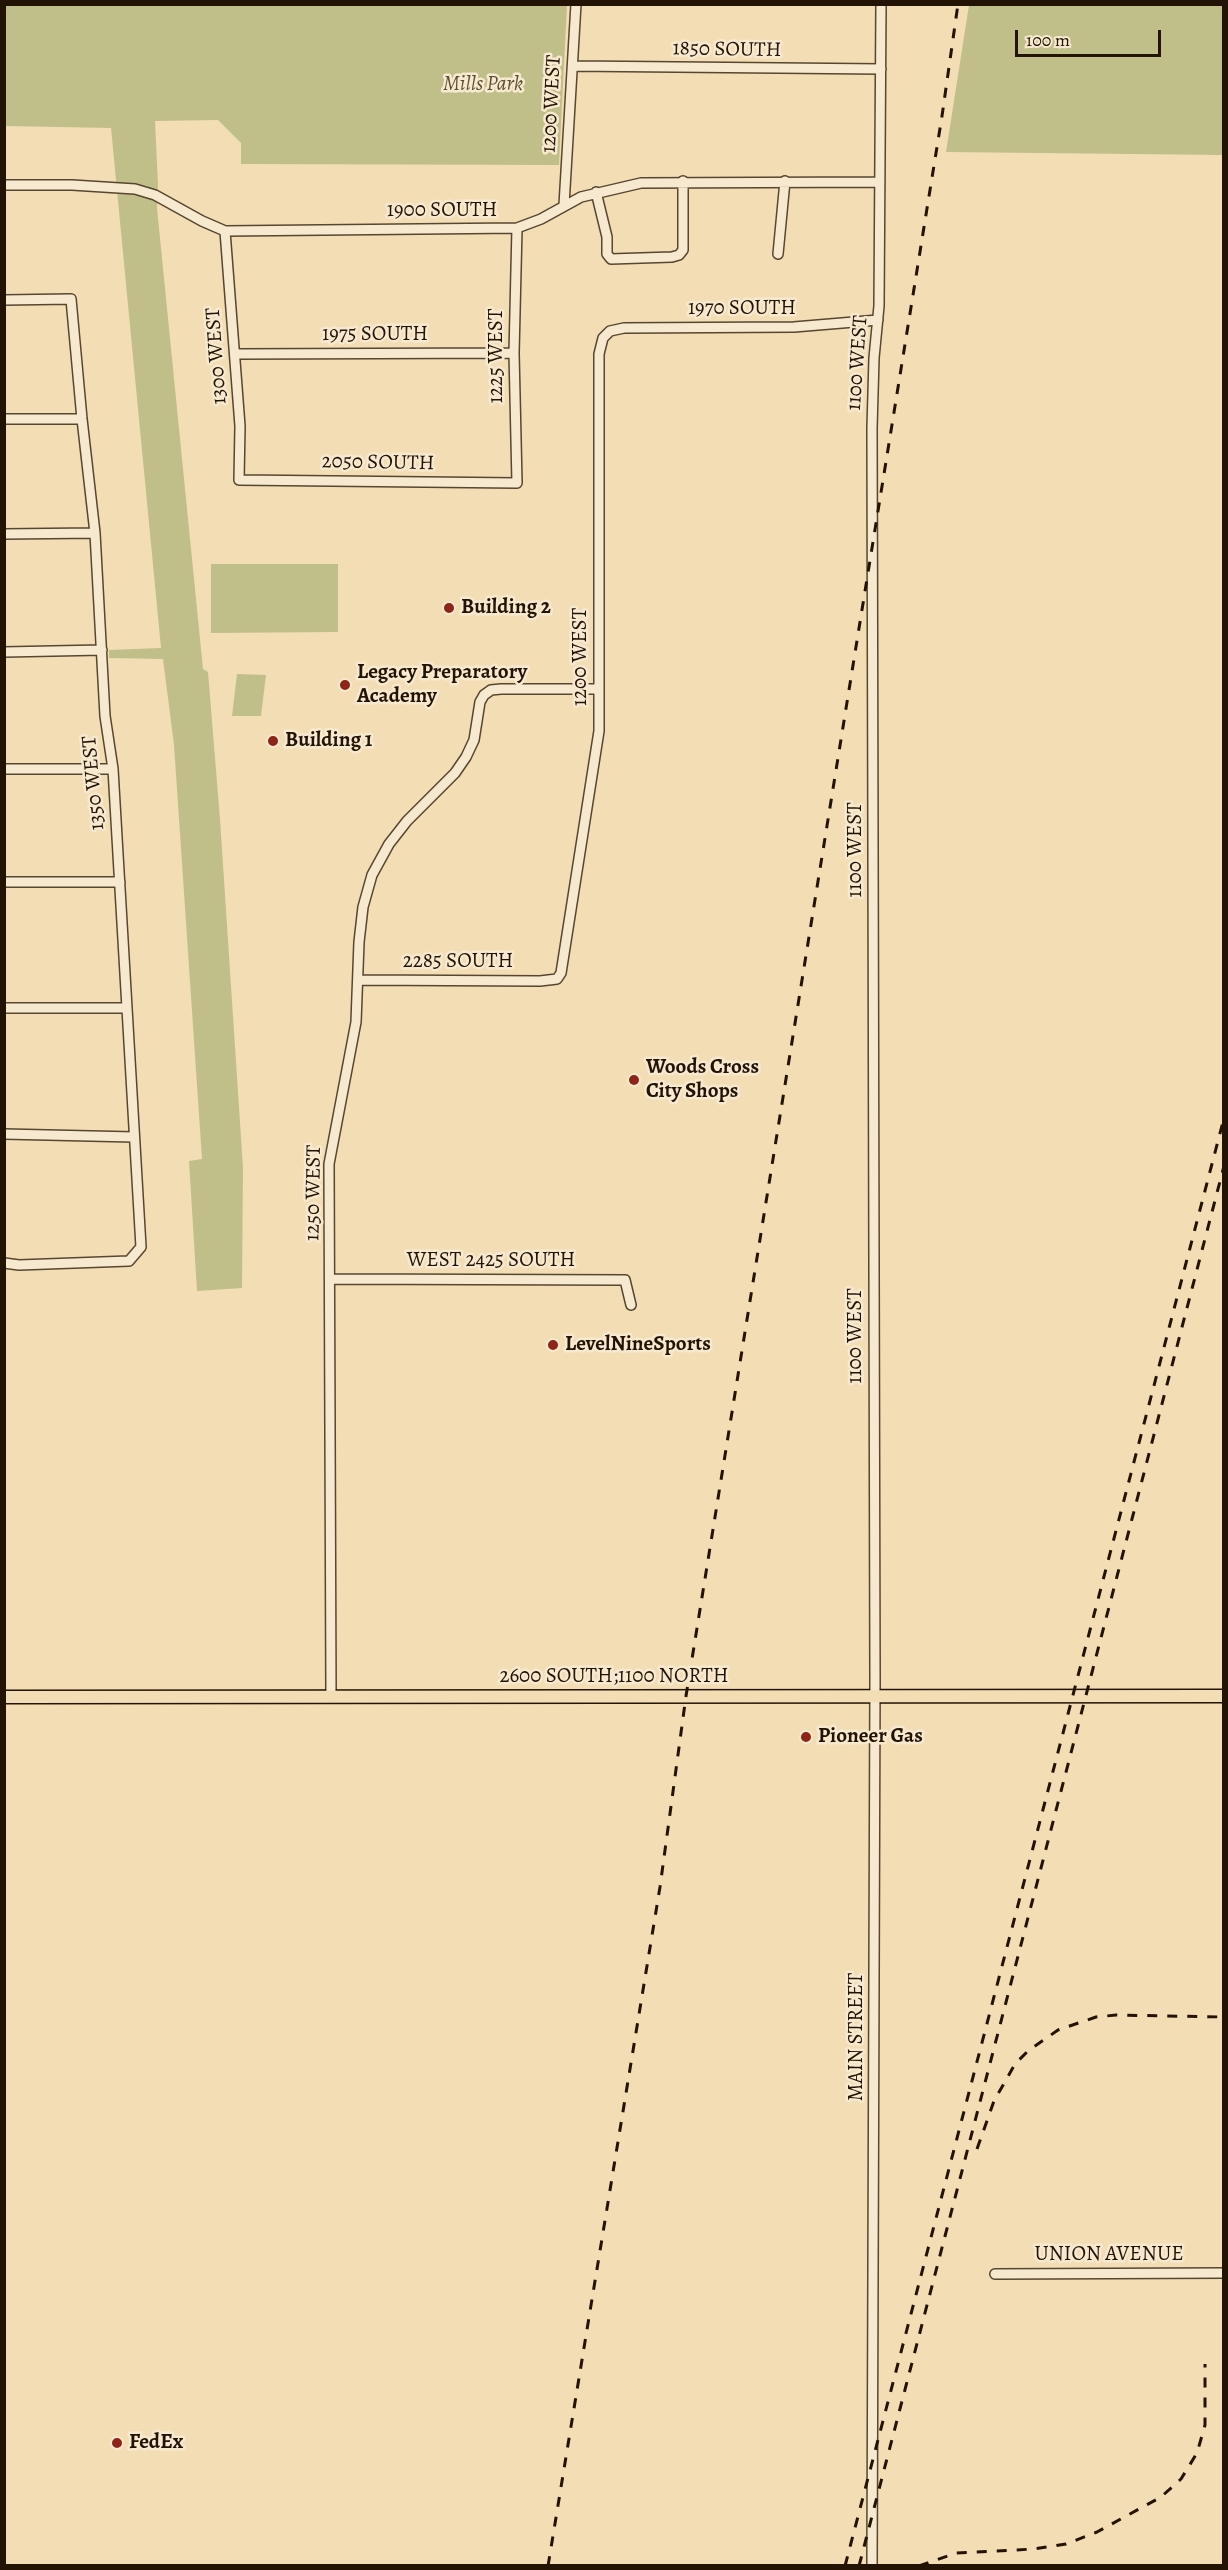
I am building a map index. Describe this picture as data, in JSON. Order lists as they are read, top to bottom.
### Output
{
  "streets": {
    "main road": ["2600 SOUTH;1100 NORTH"],
    "street": [
      "1850 SOUTH",
      "1200 WEST",
      "1900 SOUTH",
      "1970 SOUTH",
      "1975 SOUTH",
      "1300 WEST",
      "1225 WEST",
      "1100 WEST",
      "2050 SOUTH",
      "1350 WEST",
      "2285 SOUTH",
      "1250 WEST",
      "WEST 2425 SOUTH",
      "MAIN STREET",
      "UNION AVENUE"
    ]
  },
  "crossings": [
    ["1850 SOUTH", "1200 WEST"],
    ["1850 SOUTH", "1100 WEST"],
    ["1200 WEST", "1900 SOUTH"],
    ["1200 WEST", "1970 SOUTH"],
    ["1200 WEST", "2285 SOUTH"],
    ["1200 WEST", "1250 WEST"],
    ["1900 SOUTH", "1300 WEST"],
    ["1900 SOUTH", "1225 WEST"],
    ["1900 SOUTH", "1100 WEST"],
    ["1970 SOUTH", "1100 WEST"],
    ["1975 SOUTH", "1300 WEST"],
    ["1975 SOUTH", "1225 WEST"],
    ["1300 WEST", "2050 SOUTH"],
    ["1225 WEST", "2050 SOUTH"],
    ["1100 WEST", "2600 SOUTH;1100 NORTH"],
    ["1100 WEST", "MAIN STREET"],
    ["2285 SOUTH", "1250 WEST"],
    ["1250 WEST", "WEST 2425 SOUTH"],
    ["1250 WEST", "2600 SOUTH;1100 NORTH"],
    ["2600 SOUTH;1100 NORTH", "MAIN STREET"]
  ],
  "parks": ["Mills Park"],
  "places": [
    "Building 2",
    "Legacy Preparatory Academy",
    "Building 1",
    "Woods Cross City Shops",
    "LevelNineSports",
    "Pioneer Gas",
    "FedEx"
  ],
  "scale_bar": "100 m"
}
